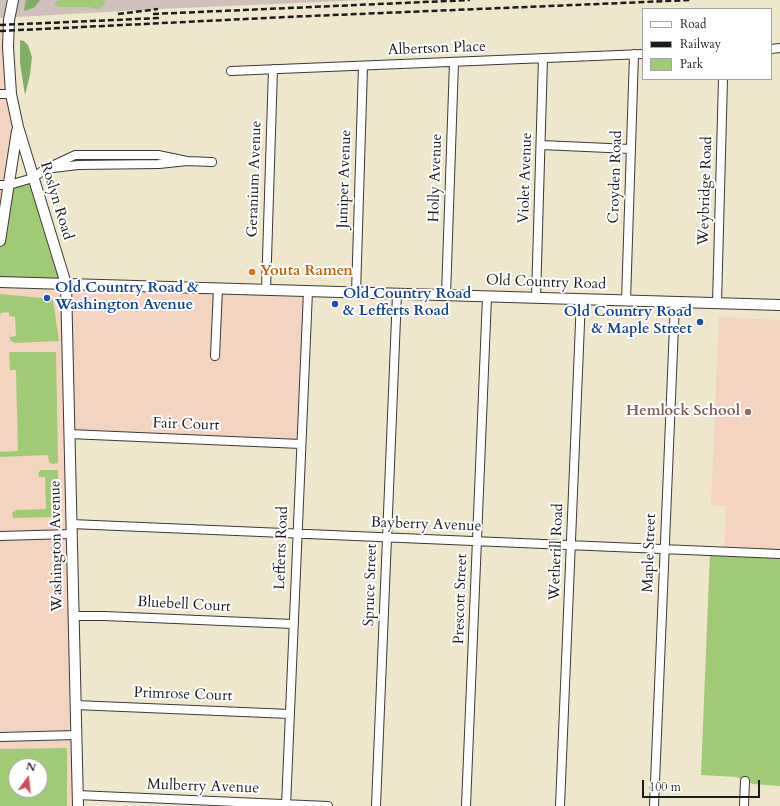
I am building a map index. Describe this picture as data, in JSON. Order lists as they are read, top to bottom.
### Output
{
  "streets": {
    "main road": ["Roslyn Road", "Old Country Road", "Washington Avenue"],
    "street": [
      "Albertson Place",
      "Croyden Road",
      "Holly Avenue",
      "Violet Avenue",
      "Geranium Avenue",
      "Juniper Avenue",
      "Weybridge Road",
      "Fair Court",
      "Bayberry Avenue",
      "Lefferts Road",
      "Wetherill Road",
      "Maple Street",
      "Spruce Street",
      "Prescott Street",
      "Bluebell Court",
      "Primrose Court",
      "Mulberry Avenue"
    ]
  },
  "crossings": [
    ["Albertson Place", "Croyden Road"],
    ["Albertson Place", "Holly Avenue"],
    ["Albertson Place", "Violet Avenue"],
    ["Albertson Place", "Geranium Avenue"],
    ["Albertson Place", "Juniper Avenue"],
    ["Croyden Road", "Old Country Road"],
    ["Holly Avenue", "Old Country Road"],
    ["Violet Avenue", "Old Country Road"],
    ["Geranium Avenue", "Old Country Road"],
    ["Juniper Avenue", "Old Country Road"],
    ["Weybridge Road", "Old Country Road"],
    ["Roslyn Road", "Old Country Road"],
    ["Roslyn Road", "Washington Avenue"],
    ["Old Country Road", "Washington Avenue"],
    ["Old Country Road", "Lefferts Road"],
    ["Old Country Road", "Wetherill Road"],
    ["Old Country Road", "Maple Street"],
    ["Old Country Road", "Spruce Street"],
    ["Old Country Road", "Prescott Street"],
    ["Fair Court", "Washington Avenue"],
    ["Fair Court", "Lefferts Road"],
    ["Bayberry Avenue", "Washington Avenue"],
    ["Bayberry Avenue", "Lefferts Road"],
    ["Bayberry Avenue", "Wetherill Road"],
    ["Bayberry Avenue", "Maple Street"],
    ["Bayberry Avenue", "Spruce Street"],
    ["Bayberry Avenue", "Prescott Street"],
    ["Washington Avenue", "Bluebell Court"],
    ["Washington Avenue", "Primrose Court"],
    ["Washington Avenue", "Mulberry Avenue"],
    ["Lefferts Road", "Bluebell Court"],
    ["Lefferts Road", "Primrose Court"],
    ["Lefferts Road", "Mulberry Avenue"]
  ],
  "places": [
    "Youta Ramen",
    "Old Country Road & Washington Avenue",
    "Old Country Road & Lefferts Road",
    "Old Country Road & Maple Street",
    "Hemlock School"
  ],
  "legend": ["Road", "Railway", "Park"],
  "scale_bar": "100 m",
  "north": "top"
}
